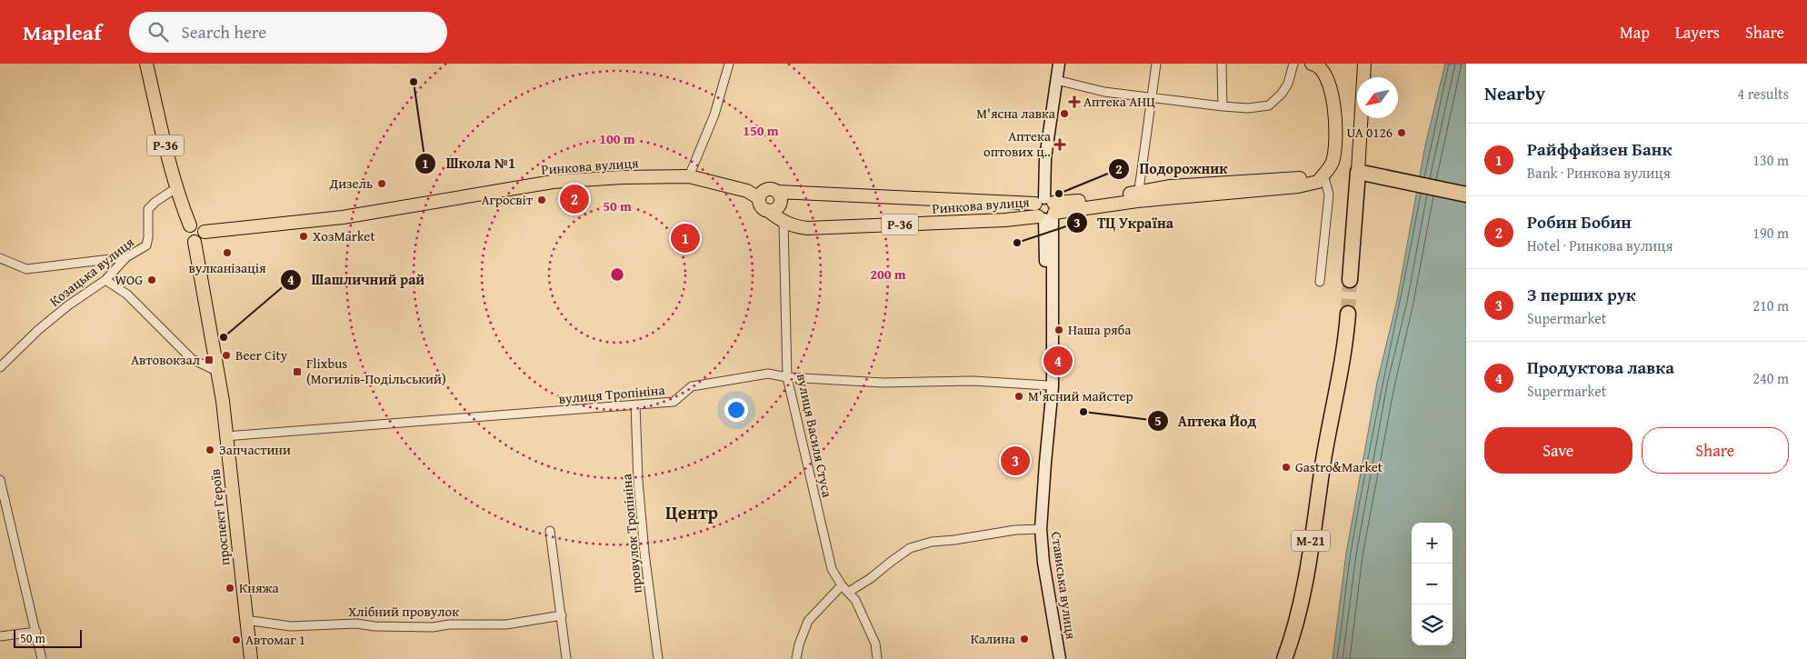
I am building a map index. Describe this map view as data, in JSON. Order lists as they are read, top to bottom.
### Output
{
  "streets": {
    "highway": ["М-21"],
    "main road": [
      "Р-36",
      "Ринкова вулиця",
      "проспект Героїв",
      "Стависька вулиця"
    ],
    "street": [
      "Козацька вулиця",
      "вулиця Тропініна",
      "вулиця Василя Стуса",
      "провулок Тропініна",
      "Хлібний провулок"
    ]
  },
  "crossings": [
    ["Р-36", "Ринкова вулиця"],
    ["Р-36", "Козацька вулиця"],
    ["Р-36", "проспект Героїв"],
    ["Ринкова вулиця", "вулиця Василя Стуса"],
    ["Ринкова вулиця", "проспект Героїв"],
    ["Ринкова вулиця", "Стависька вулиця"],
    ["вулиця Тропініна", "вулиця Василя Стуса"],
    ["вулиця Тропініна", "проспект Героїв"],
    ["вулиця Тропініна", "провулок Тропініна"],
    ["вулиця Тропініна", "Стависька вулиця"],
    ["проспект Героїв", "Хлібний провулок"]
  ],
  "districts": ["Центр"],
  "places": {
    "other": [
      "Школа №1",
      "М'ясна лавка",
      "UA 0126",
      "Дизель",
      "Подорожник",
      "Агросвіт",
      "ХозMarket",
      "ТЦ Україна",
      "вулканізація",
      "WOG",
      "Наша ряба",
      "Шашличний рай",
      "Beer City",
      "М'ясний майстер",
      "Аптека Йод",
      "Запчастини",
      "Gastro&Market",
      "Княжа",
      "Калина",
      "Автомаг 1"
    ],
    "health": ["Аптека АНЦ", "Аптека оптових ц.."],
    "transit": ["Автовокзал", "Flixbus (Могилів-Подільський)"]
  },
  "scale_bar": "50 m",
  "north": "bottom left",
  "page": {
    "header": "Mapleaf",
    "search": "Search here",
    "nav": ["Map", "Layers", "Share"],
    "heading": ["Nearby", "4 results"],
    "list": [
      {
        "mark": "1",
        "name": "Райффайзен Банк",
        "note": "Bank · Ринкова вулиця",
        "value": "130 m"
      },
      {
        "mark": "2",
        "name": "Робин Бобин",
        "note": "Hotel · Ринкова вулиця",
        "value": "190 m"
      },
      {
        "mark": "3",
        "name": "З перших рук",
        "note": "Supermarket",
        "value": "210 m"
      },
      {
        "mark": "4",
        "name": "Продуктова лавка",
        "note": "Supermarket",
        "value": "240 m"
      }
    ],
    "pins": [
      "2",
      "1",
      "4",
      "3"
    ],
    "buttons": ["Save", "Share"],
    "map_buttons": ["+", "−"],
    "scale": "50 m"
  },
  "rings": [
    "150 m",
    "100 m",
    "50 m",
    "200 m"
  ]
}
